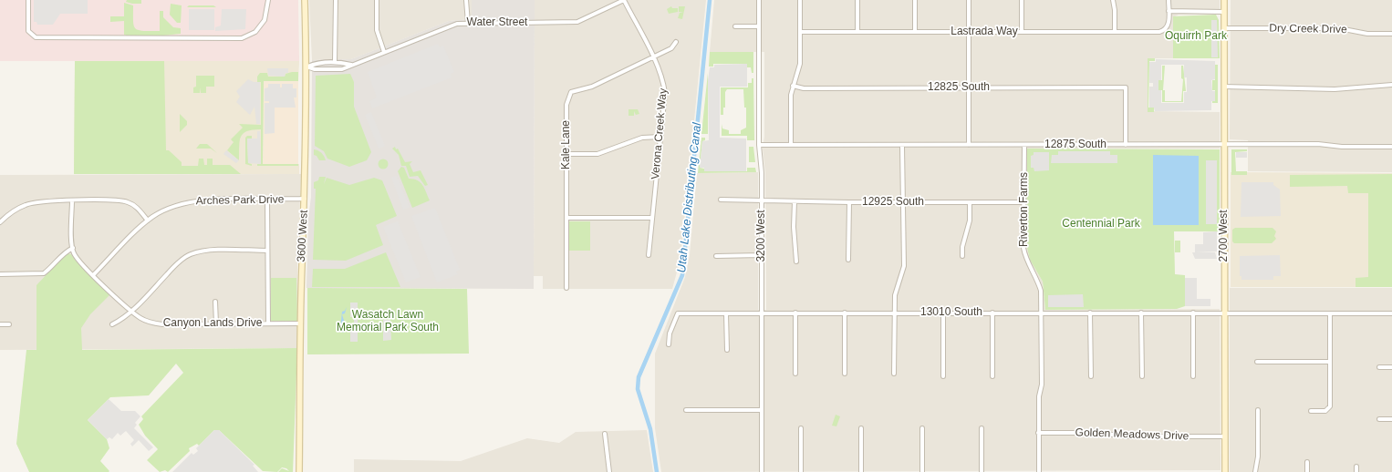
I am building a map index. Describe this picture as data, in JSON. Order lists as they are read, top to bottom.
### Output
{
  "streets": {
    "main road": ["3600 West", "2700 West"],
    "street": [
      "Water Street",
      "Dry Creek Drive",
      "Lastrada Way",
      "12825 South",
      "Verona Creek Way",
      "Kale Lane",
      "12875 South",
      "Arches Park Drive",
      "12925 South",
      "Riverton Farms",
      "3200 West",
      "13010 South",
      "Canyon Lands Drive",
      "Golden Meadows Drive"
    ]
  },
  "crossings": [
    ["Water Street", "Verona Creek Way"],
    ["Water Street", "3600 West"],
    ["Dry Creek Drive", "2700 West"],
    ["12825 South", "12875 South"],
    ["Verona Creek Way", "Kale Lane"],
    ["12875 South", "Riverton Farms"],
    ["12875 South", "3200 West"],
    ["12875 South", "2700 West"],
    ["Arches Park Drive", "3600 West"],
    ["Arches Park Drive", "Canyon Lands Drive"],
    ["12925 South", "Riverton Farms"],
    ["12925 South", "3200 West"],
    ["Riverton Farms", "13010 South"],
    ["Riverton Farms", "Golden Meadows Drive"],
    ["3600 West", "Canyon Lands Drive"],
    ["3200 West", "13010 South"],
    ["2700 West", "13010 South"],
    ["2700 West", "Golden Meadows Drive"]
  ],
  "water": ["Utah Lake Distributing Canal"],
  "parks": ["Oquirrh Park", "Centennial Park", "Wasatch Lawn Memorial Park South"]
}
